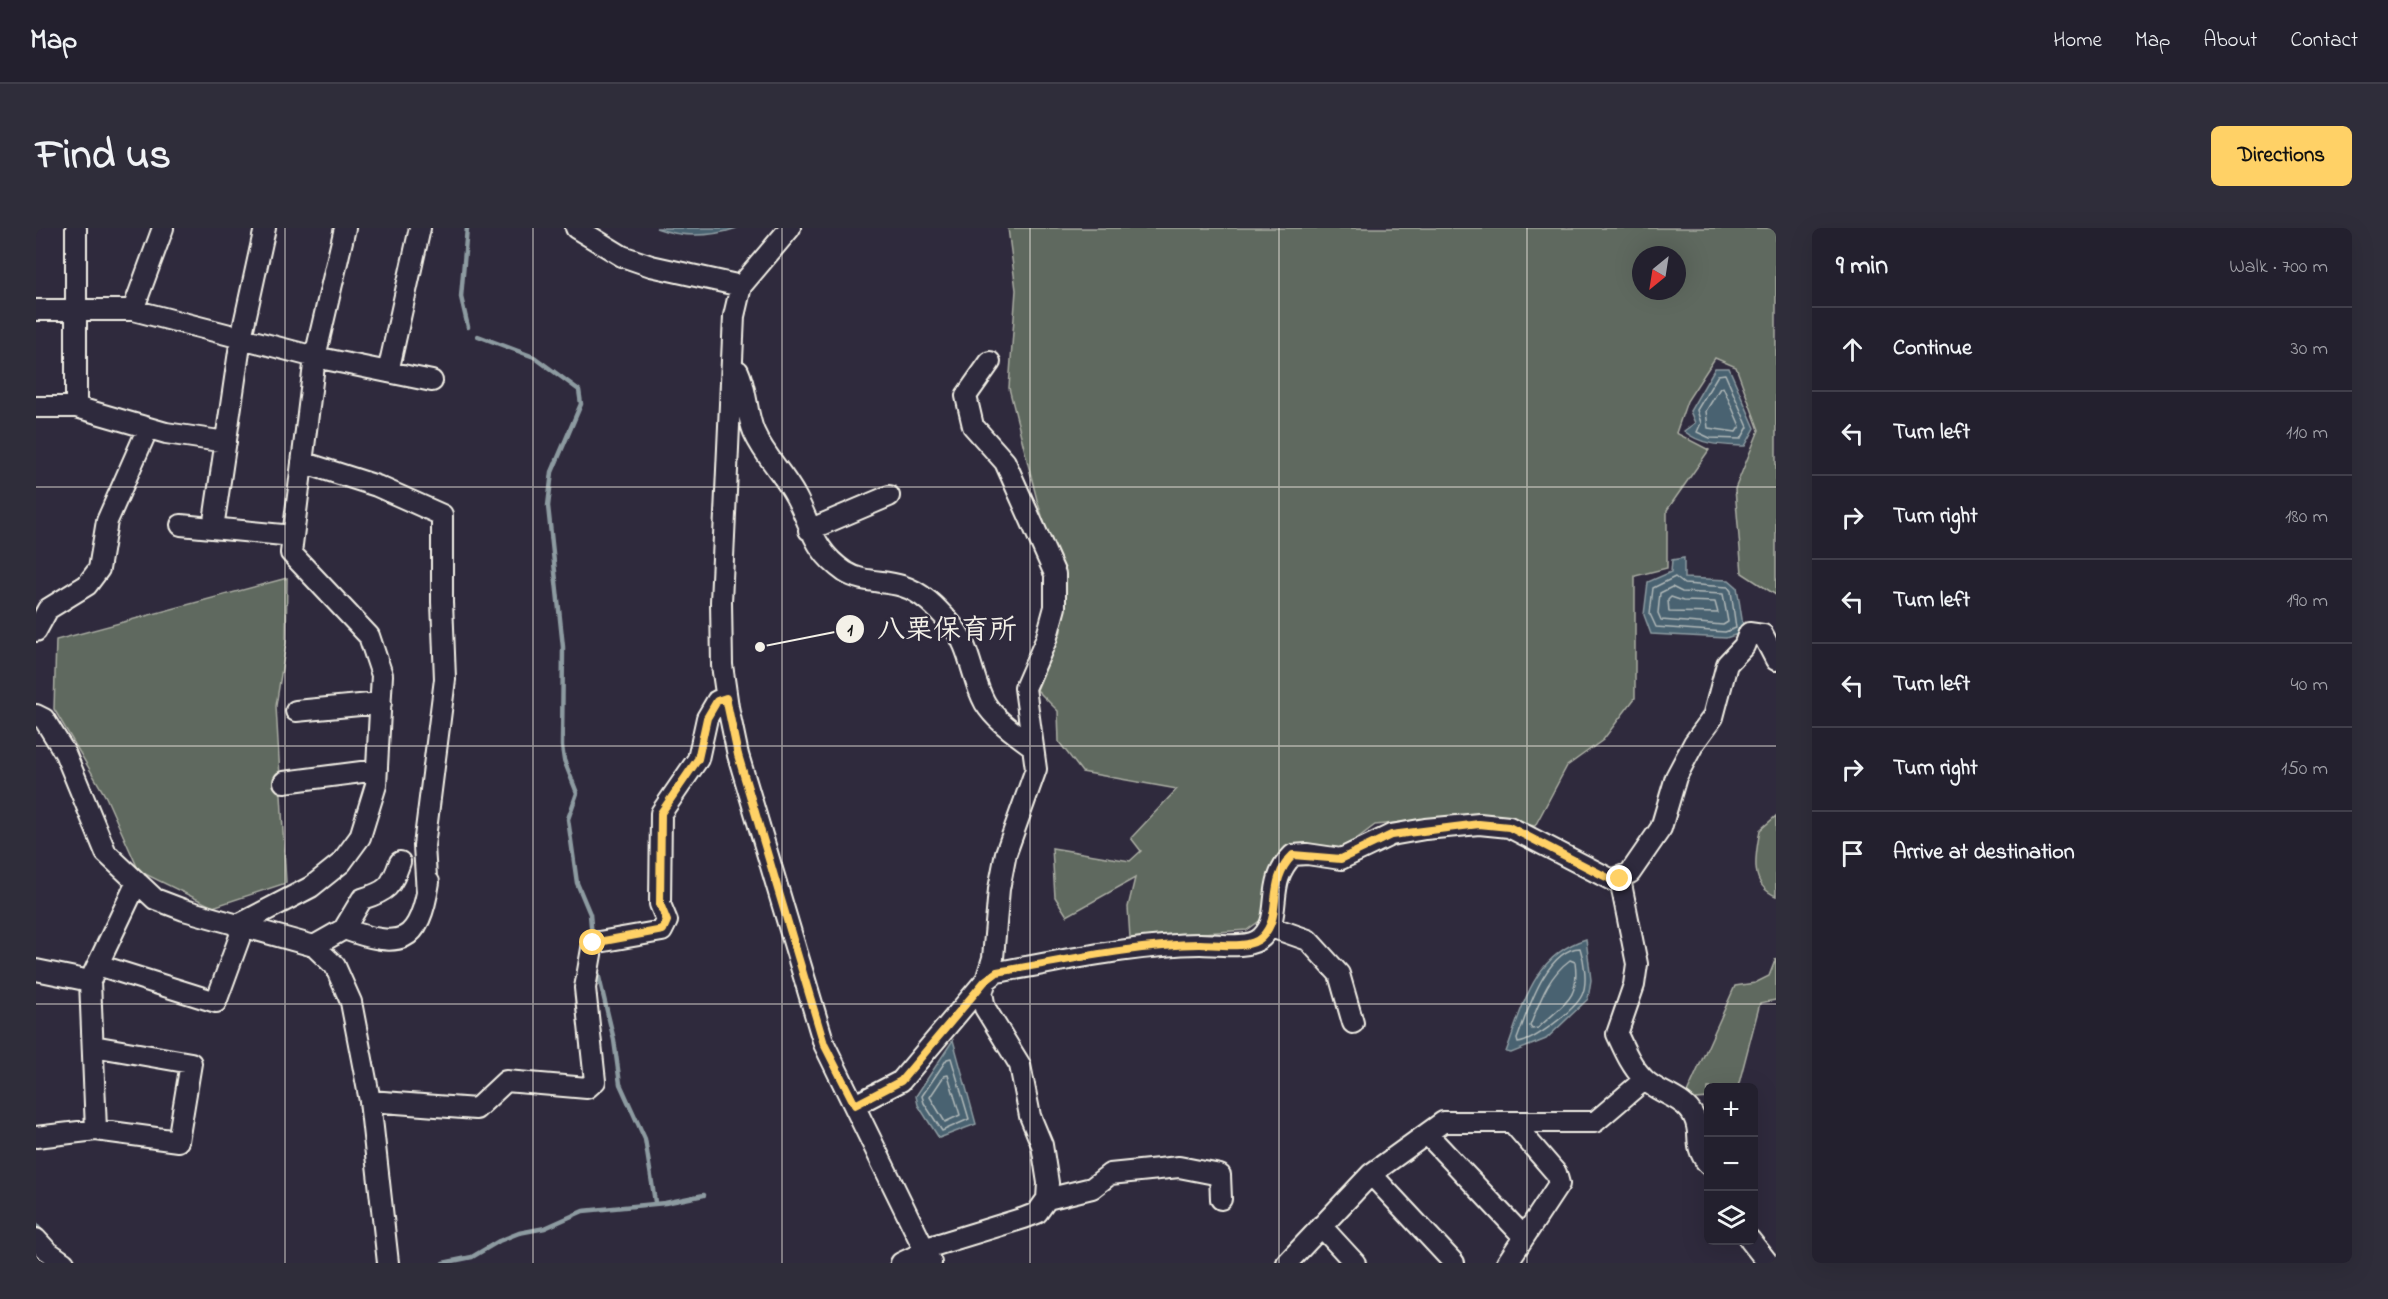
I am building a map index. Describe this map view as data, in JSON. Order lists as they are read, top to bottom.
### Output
{
  "places": ["八栗保育所"],
  "north": "bottom left",
  "page": {
    "header": "Map",
    "nav": [
      "Home",
      "Map",
      "About",
      "Contact"
    ],
    "title": "Find us",
    "buttons": "Directions",
    "heading": ["9 min", "Walk · 700 m"],
    "list": [
      ["Continue", "30 m"],
      ["Turn left", "110 m"],
      ["Turn right", "180 m"],
      ["Turn left", "190 m"],
      ["Turn left", "40 m"],
      ["Turn right", "150 m"],
      "Arrive at destination"
    ],
    "map_buttons": ["+", "−"]
  }
}
